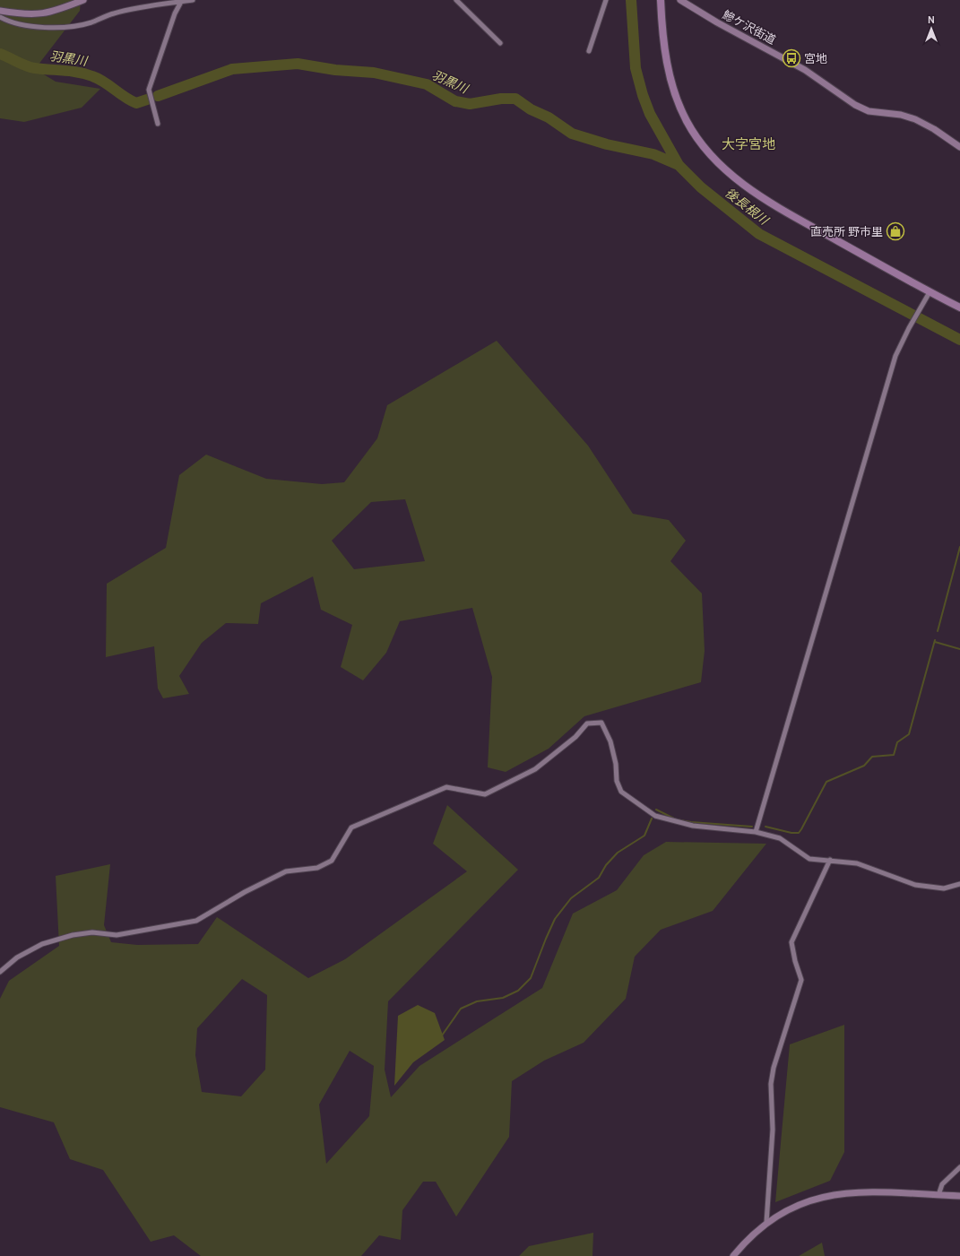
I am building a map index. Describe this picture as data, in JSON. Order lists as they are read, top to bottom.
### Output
{
  "streets": {
    "street": ["鰺ケ沢街道"]
  },
  "districts": ["大字宮地"],
  "water": ["羽黒川", "後長根川"],
  "places": {
    "bus stop": ["宮地"],
    "shop": ["直売所 野市里"]
  },
  "north": "top"
}
